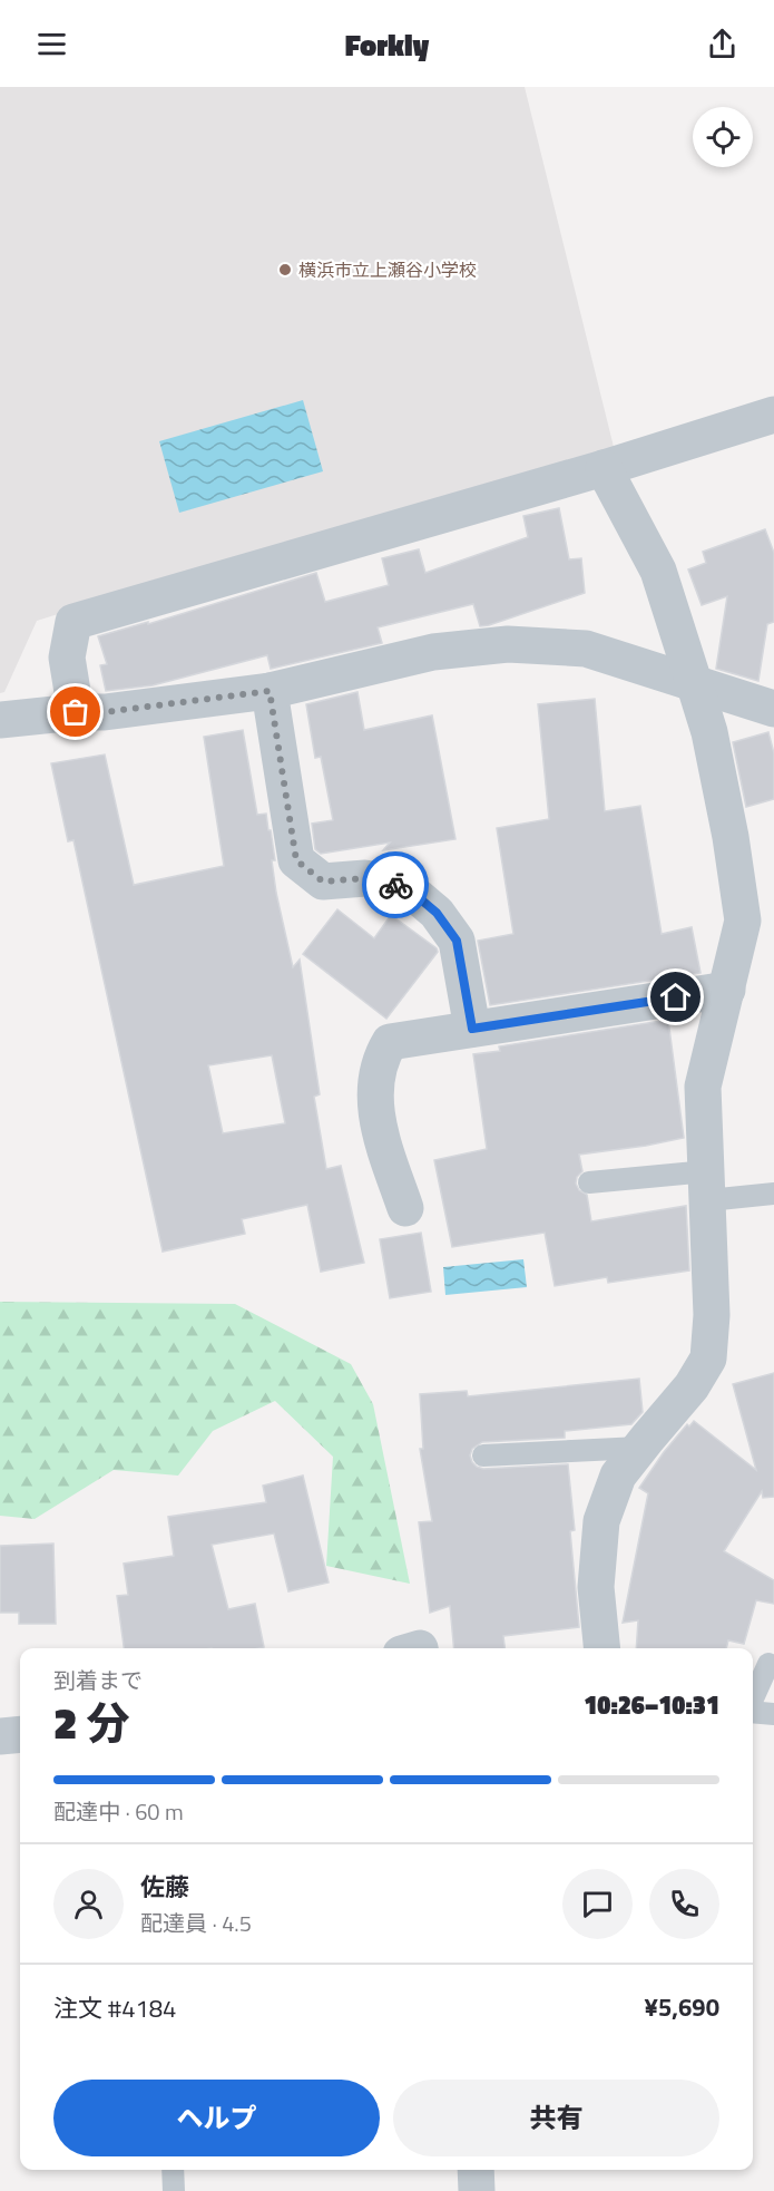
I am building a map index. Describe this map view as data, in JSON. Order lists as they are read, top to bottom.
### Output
{
  "places": ["横浜市立上瀬谷小学校"],
  "page": {
    "header": "Forkly",
    "heading": ["2 分", "到着まで", "10:26–10:31"],
    "panel": [
      "佐藤",
      "配達員 · 4.5",
      "注文 #4184",
      "¥5,690"
    ],
    "bar": "配達中 · 60 m",
    "buttons": ["ヘルプ", "共有"]
  }
}
